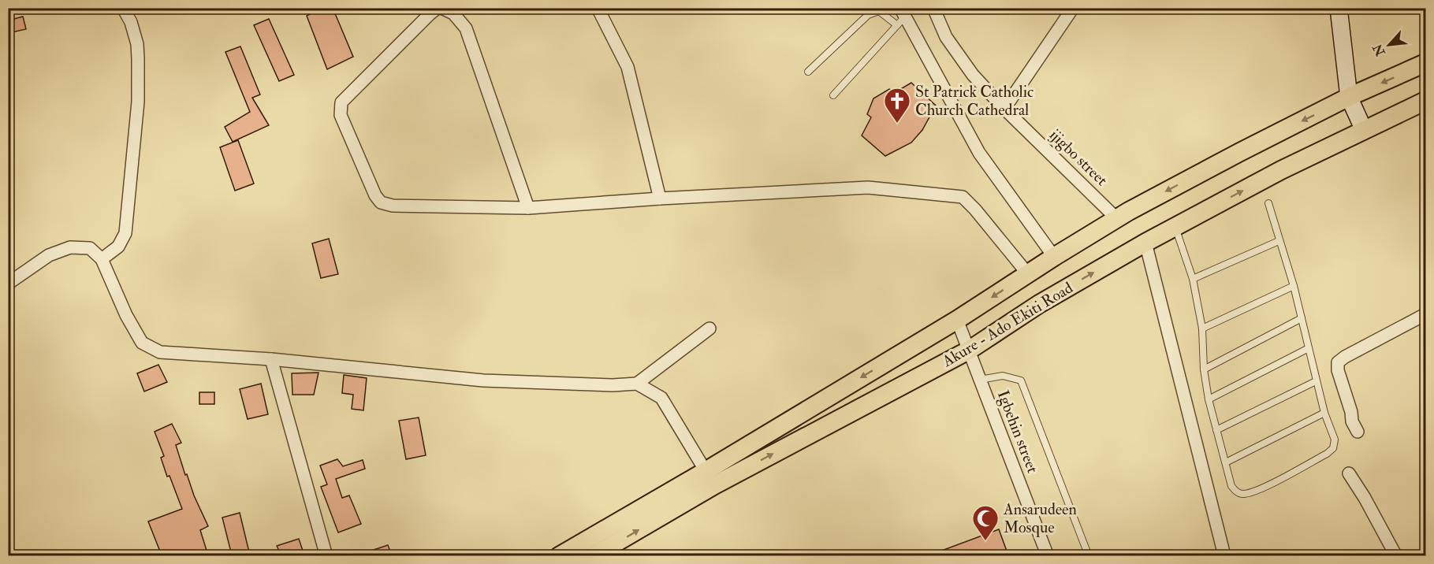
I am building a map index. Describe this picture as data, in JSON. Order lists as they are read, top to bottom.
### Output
{
  "streets": {
    "main road": ["Akure - Ado Ekiti Road"],
    "street": ["ijigbo street", "Igbehin street"]
  },
  "crossings": [
    ["ijigbo street", "Akure - Ado Ekiti Road"],
    ["Akure - Ado Ekiti Road", "Igbehin street"]
  ],
  "places": {
    "church": ["St Patrick Catholic Church Cathedral"],
    "mosque": ["Ansarudeen Mosque"]
  },
  "north": "bottom left"
}
